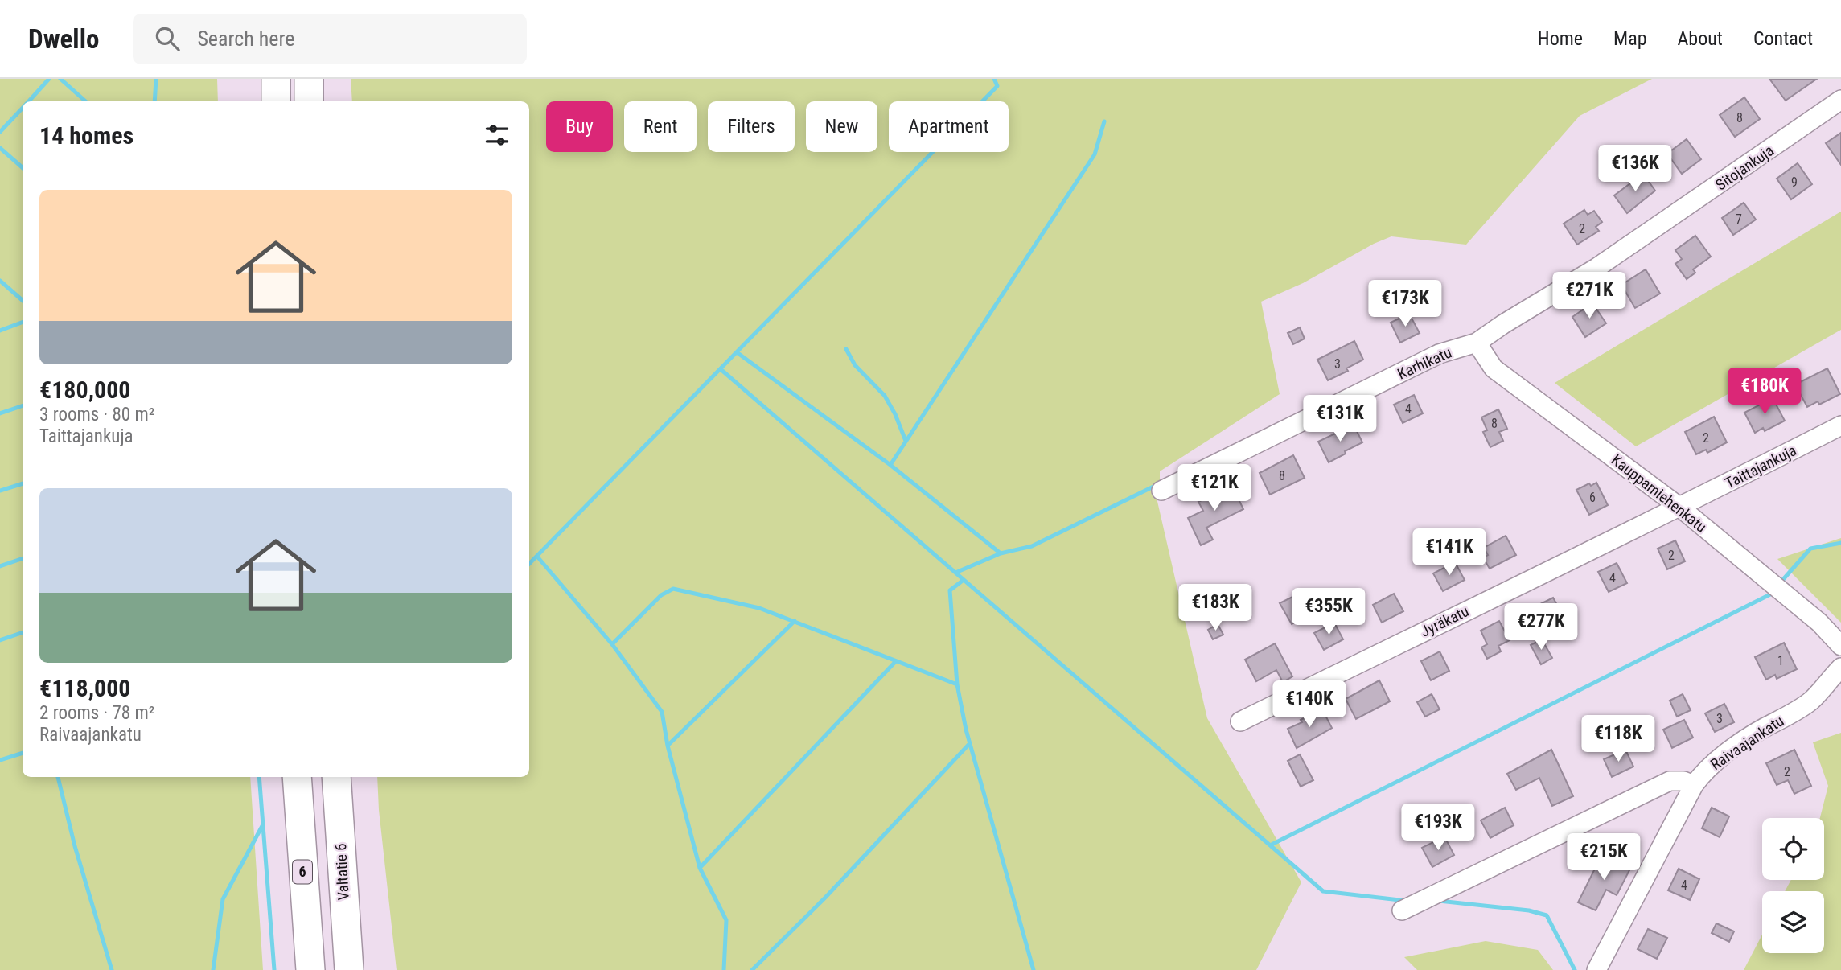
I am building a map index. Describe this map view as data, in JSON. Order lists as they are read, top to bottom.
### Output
{
  "streets": {
    "highway": ["6", "Valtatie 6"],
    "street": [
      "Sitojankuja",
      "Karhikatu",
      "Taittajankuja",
      "Kauppamiehenkatu",
      "Jyräkatu",
      "Raivaajankatu"
    ]
  },
  "crossings": [
    ["Sitojankuja", "Karhikatu"],
    ["Sitojankuja", "Kauppamiehenkatu"],
    ["Karhikatu", "Kauppamiehenkatu"],
    ["Taittajankuja", "Kauppamiehenkatu"],
    ["Taittajankuja", "Jyräkatu"],
    ["Kauppamiehenkatu", "Jyräkatu"]
  ],
  "house_numbers": [
    "8",
    "9",
    "7",
    "2",
    "3",
    "4",
    "8",
    "2",
    "8",
    "6",
    "2",
    "4",
    "1",
    "3",
    "2",
    "4"
  ],
  "page": {
    "header": "Dwello",
    "search": "Search here",
    "nav": [
      "Home",
      "Map",
      "About",
      "Contact"
    ],
    "chip": [
      "Buy",
      "Rent",
      "Filters",
      "New",
      "Apartment"
    ],
    "heading": "14 homes",
    "price": [
      "€136K",
      "€271K",
      "€173K",
      "€180K",
      "€131K",
      "€121K",
      "€141K",
      "€183K",
      "€355K",
      "€277K",
      "€140K",
      "€118K",
      "€193K",
      "€215K"
    ],
    "list": [
      {
        "name": "€180,000",
        "note": "3 rooms · 80 m² · Taittajankuja"
      },
      {
        "name": "€118,000",
        "note": "2 rooms · 78 m² · Raivaajankatu"
      }
    ]
  }
}
